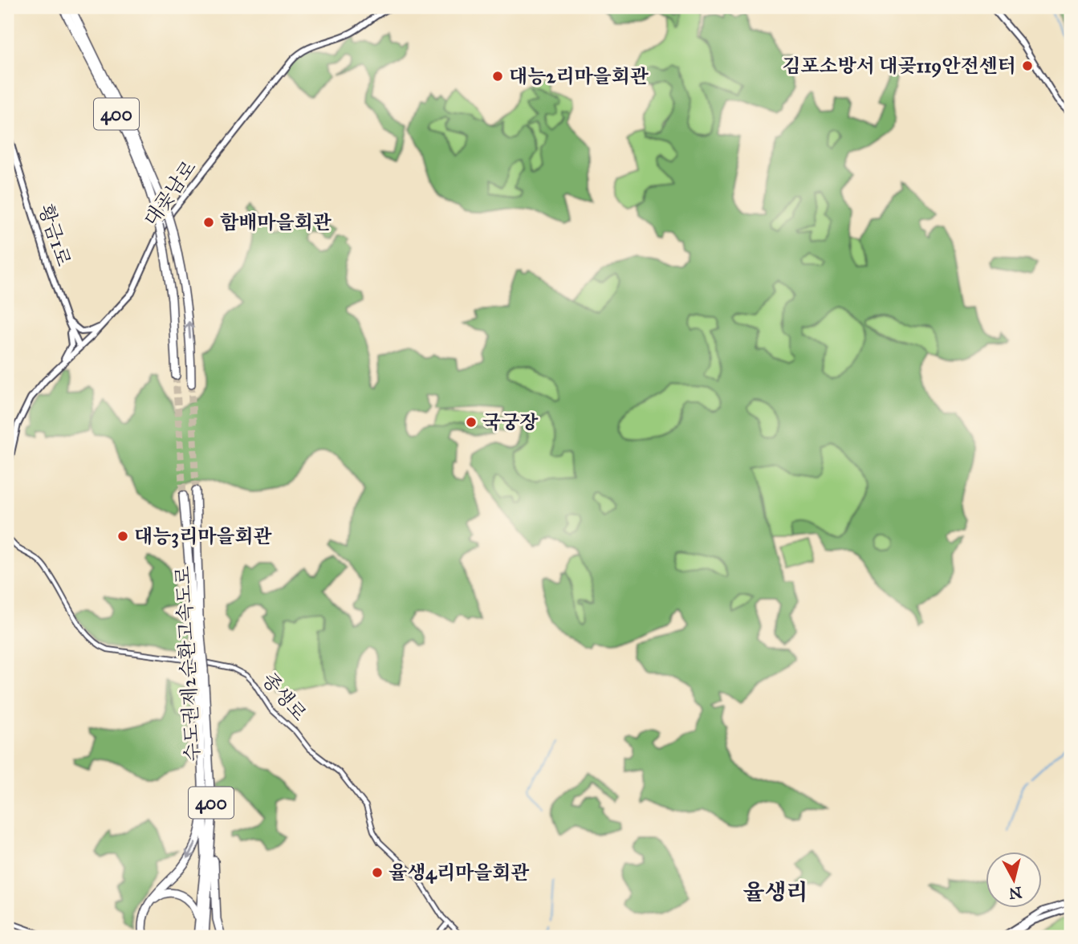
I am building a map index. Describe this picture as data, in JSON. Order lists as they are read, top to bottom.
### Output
{
  "streets": {
    "highway": ["400", "수도권제2순환고속도로"],
    "street": ["대곶남로", "황금1로", "종생로"]
  },
  "crossings": [
    ["대곶남로", "황금1로"]
  ],
  "districts": ["율생리"],
  "places": [
    "김포소방서 대곶119안전센터",
    "대능2리마을회관",
    "함배마을회관",
    "국궁장",
    "대능3리마을회관",
    "율생4리마을회관"
  ],
  "north": "bottom"
}
